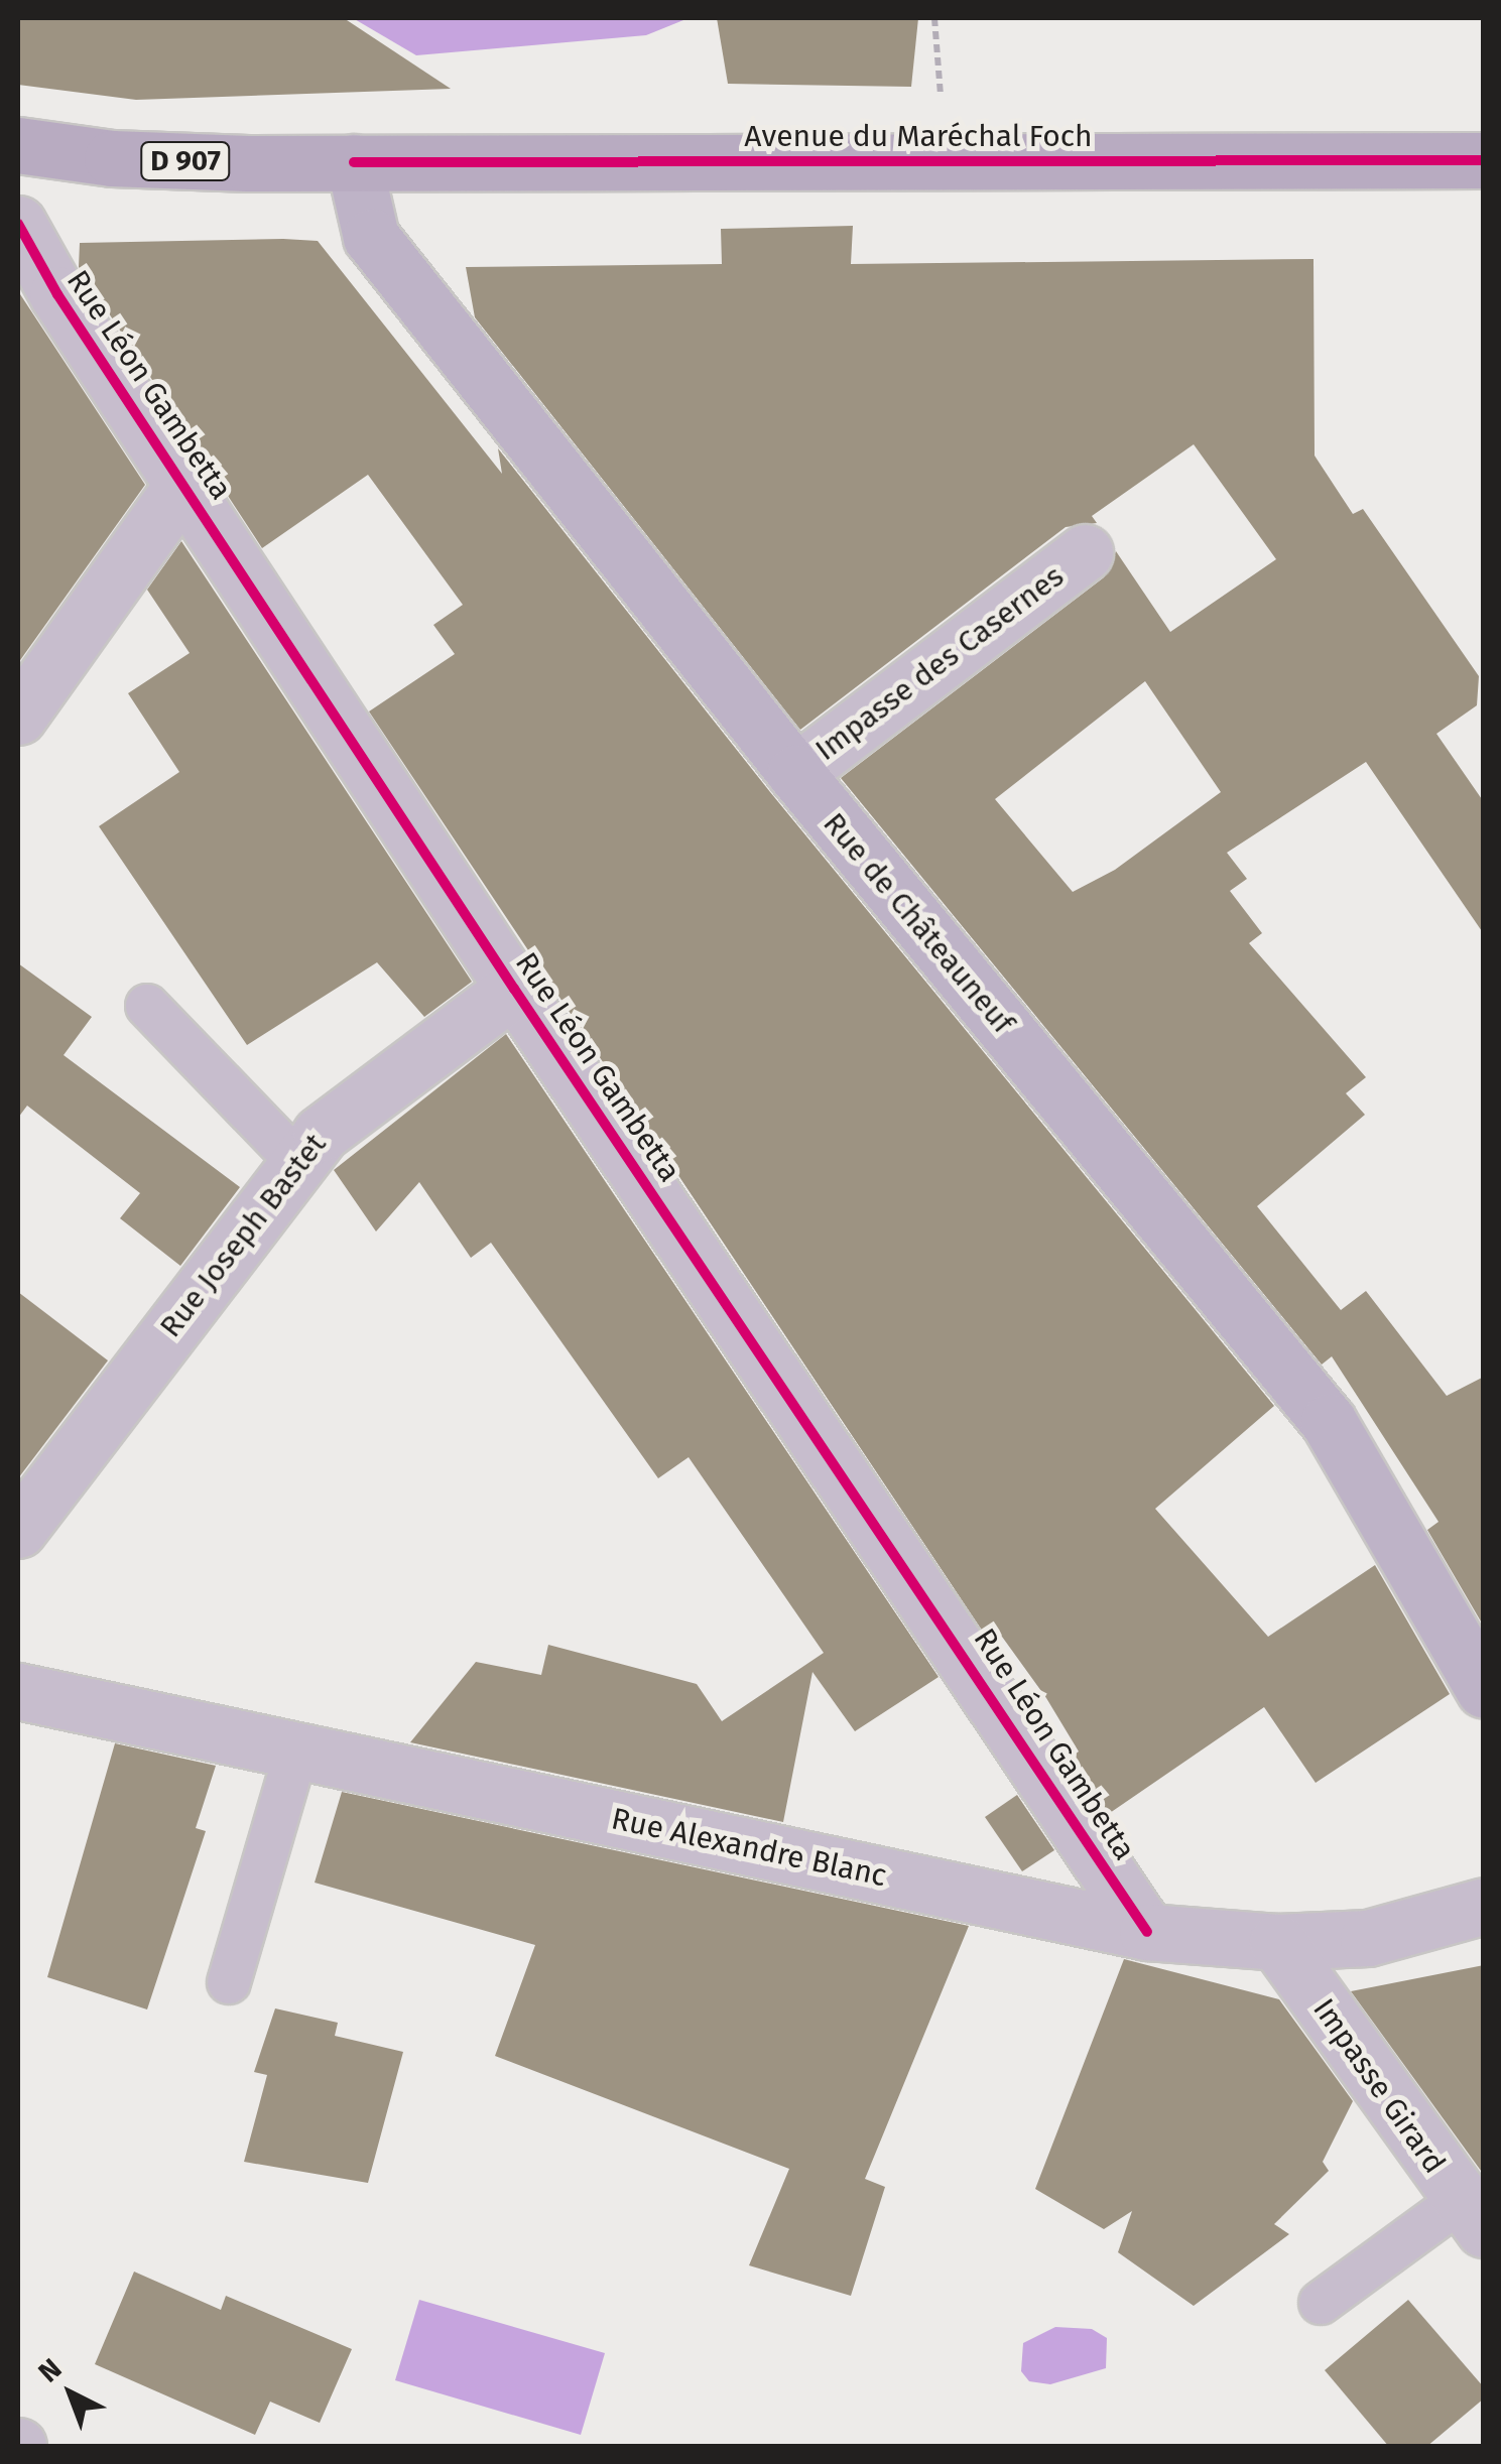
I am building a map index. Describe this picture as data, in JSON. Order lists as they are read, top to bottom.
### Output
{
  "streets": {
    "main road": ["Avenue du Maréchal Foch", "D 907", "Rue de Châteauneuf"],
    "street": [
      "Rue Léon Gambetta",
      "Impasse des Casernes",
      "Rue Joseph Bastet",
      "Rue Alexandre Blanc",
      "Impasse Girard"
    ]
  },
  "crossings": [
    ["Avenue du Maréchal Foch", "Rue de Châteauneuf"],
    ["Rue Léon Gambetta", "Rue Joseph Bastet"],
    ["Rue Léon Gambetta", "Rue Alexandre Blanc"],
    ["Impasse des Casernes", "Rue de Châteauneuf"],
    ["Rue Alexandre Blanc", "Impasse Girard"]
  ],
  "north": "top left"
}
